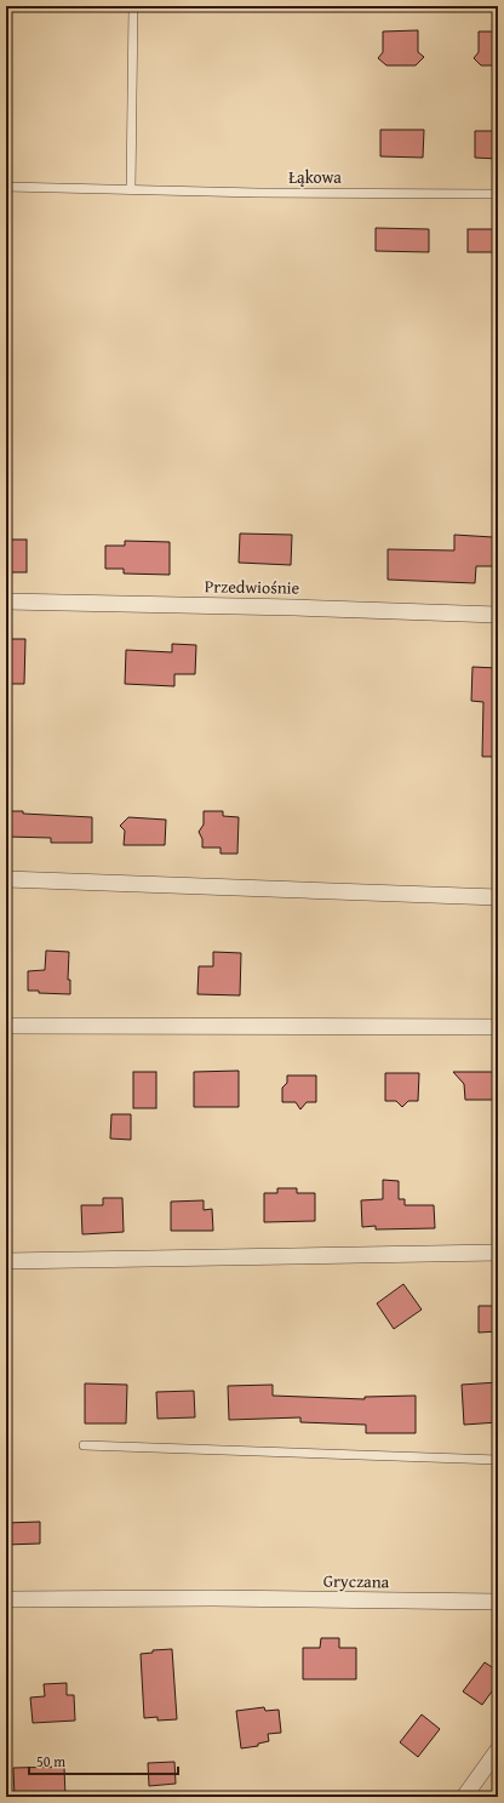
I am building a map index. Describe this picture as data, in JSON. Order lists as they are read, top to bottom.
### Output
{
  "streets": {
    "street": ["Przedwiośnie", "Gryczana"],
    "lane": ["Łąkowa"]
  },
  "scale_bar": "50 m"
}
